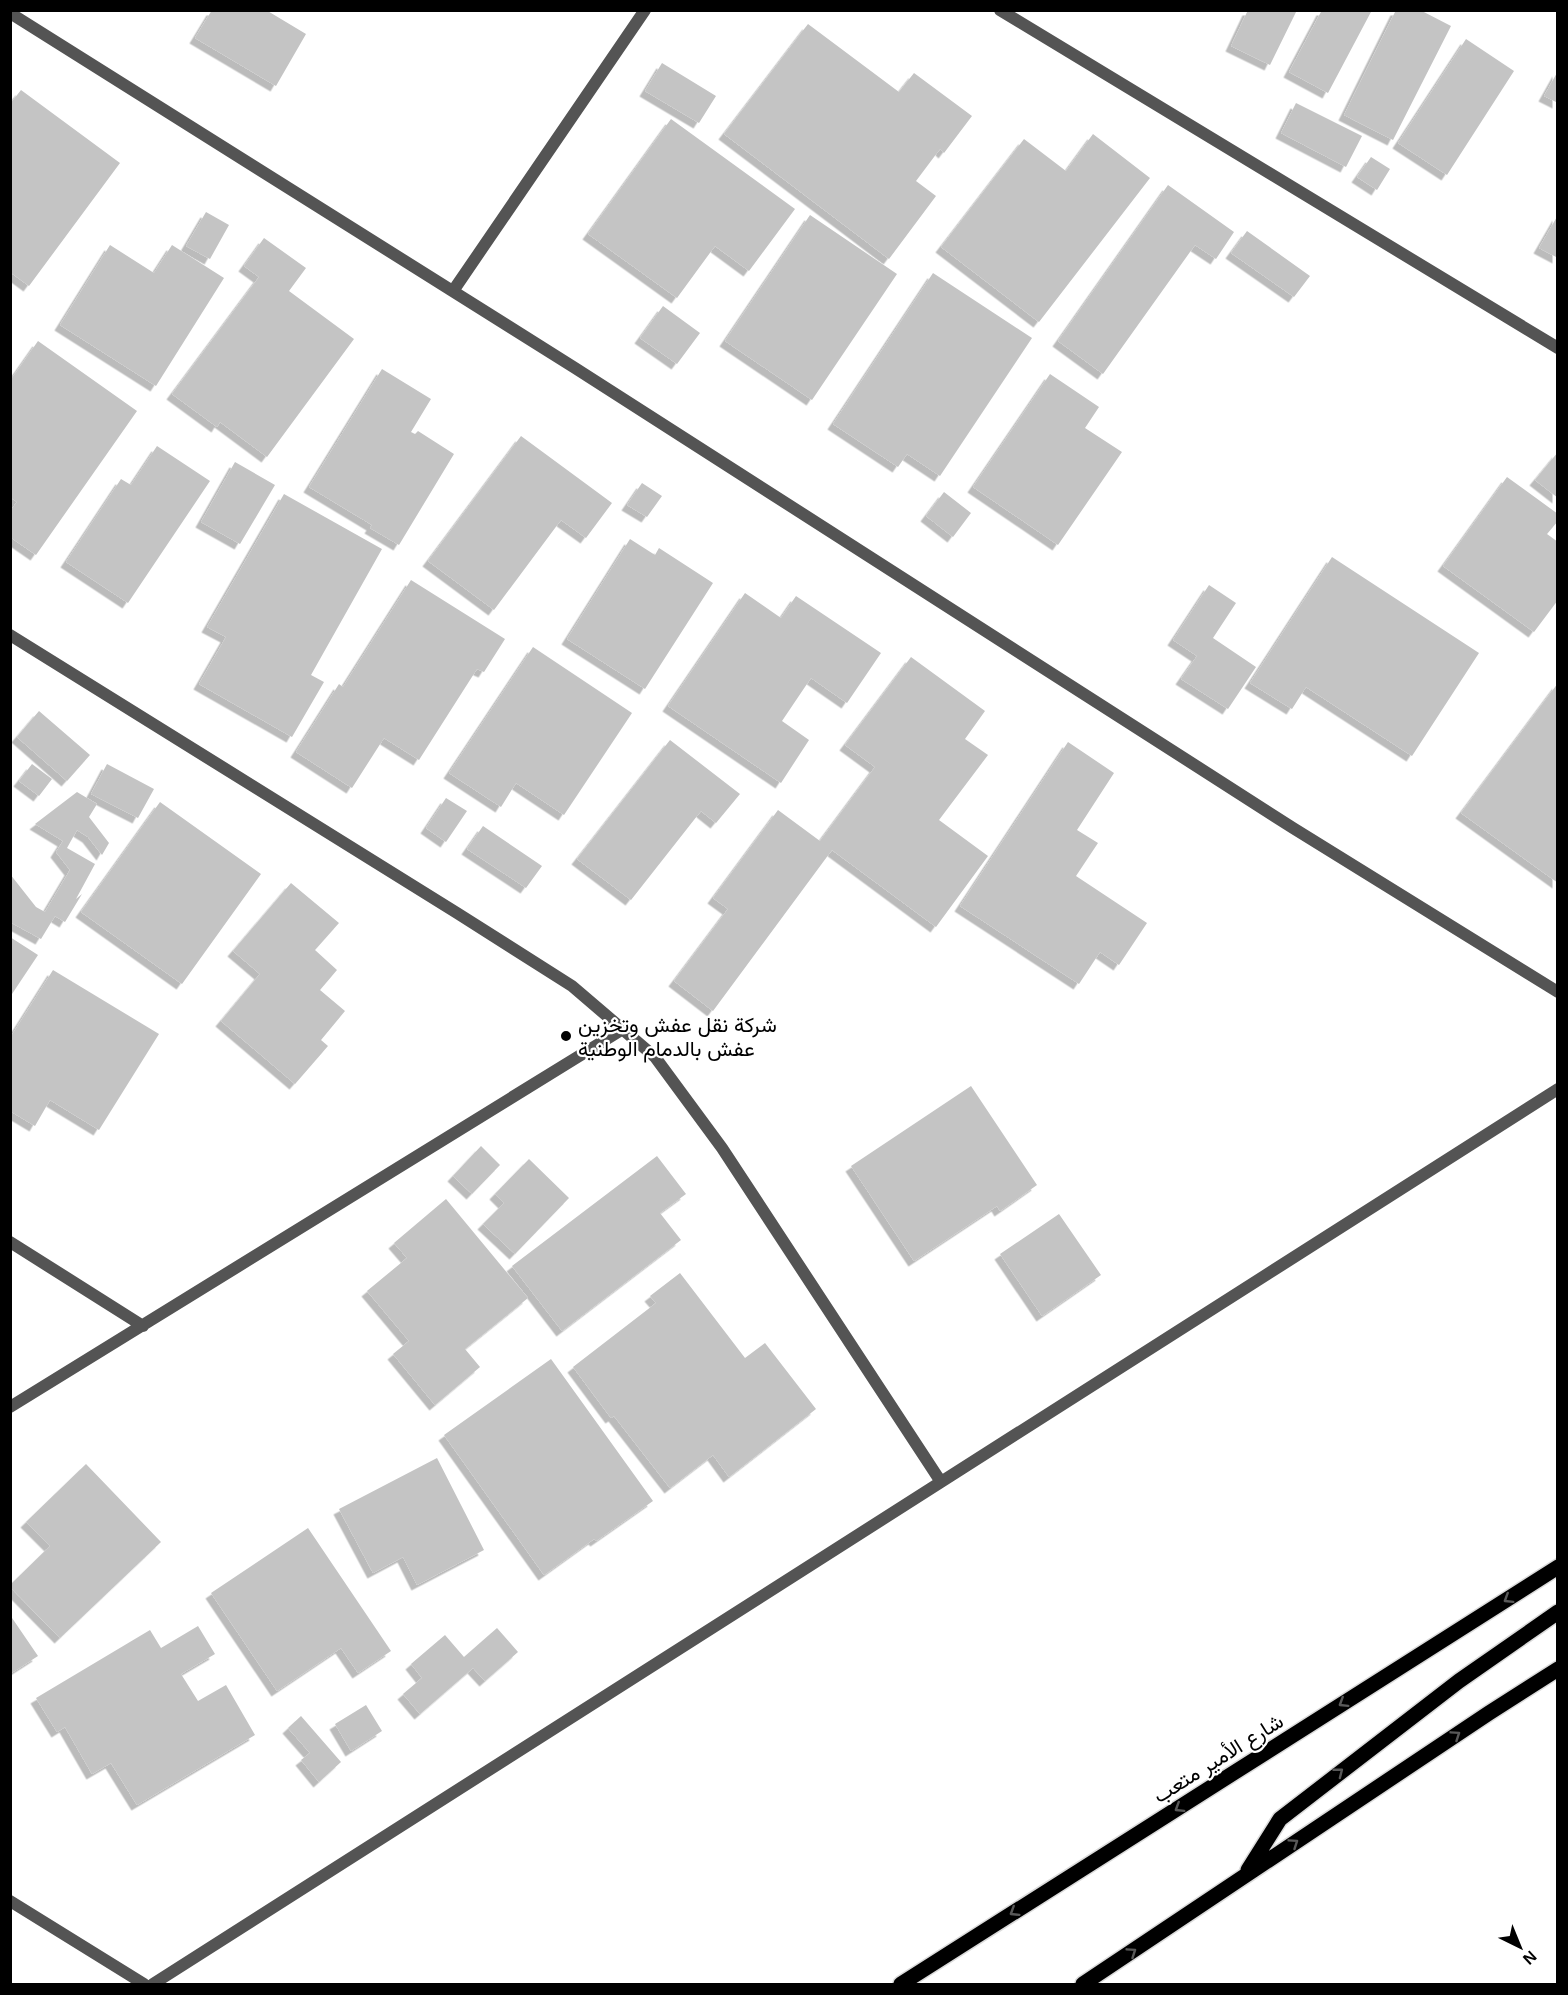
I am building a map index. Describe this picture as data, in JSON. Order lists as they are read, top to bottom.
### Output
{
  "streets": {
    "main road": ["شارع الأمير متعب"]
  },
  "places": ["شركة نقل عفش وتخزين عفش بالدمام الوطنية"],
  "north": "bottom right"
}
